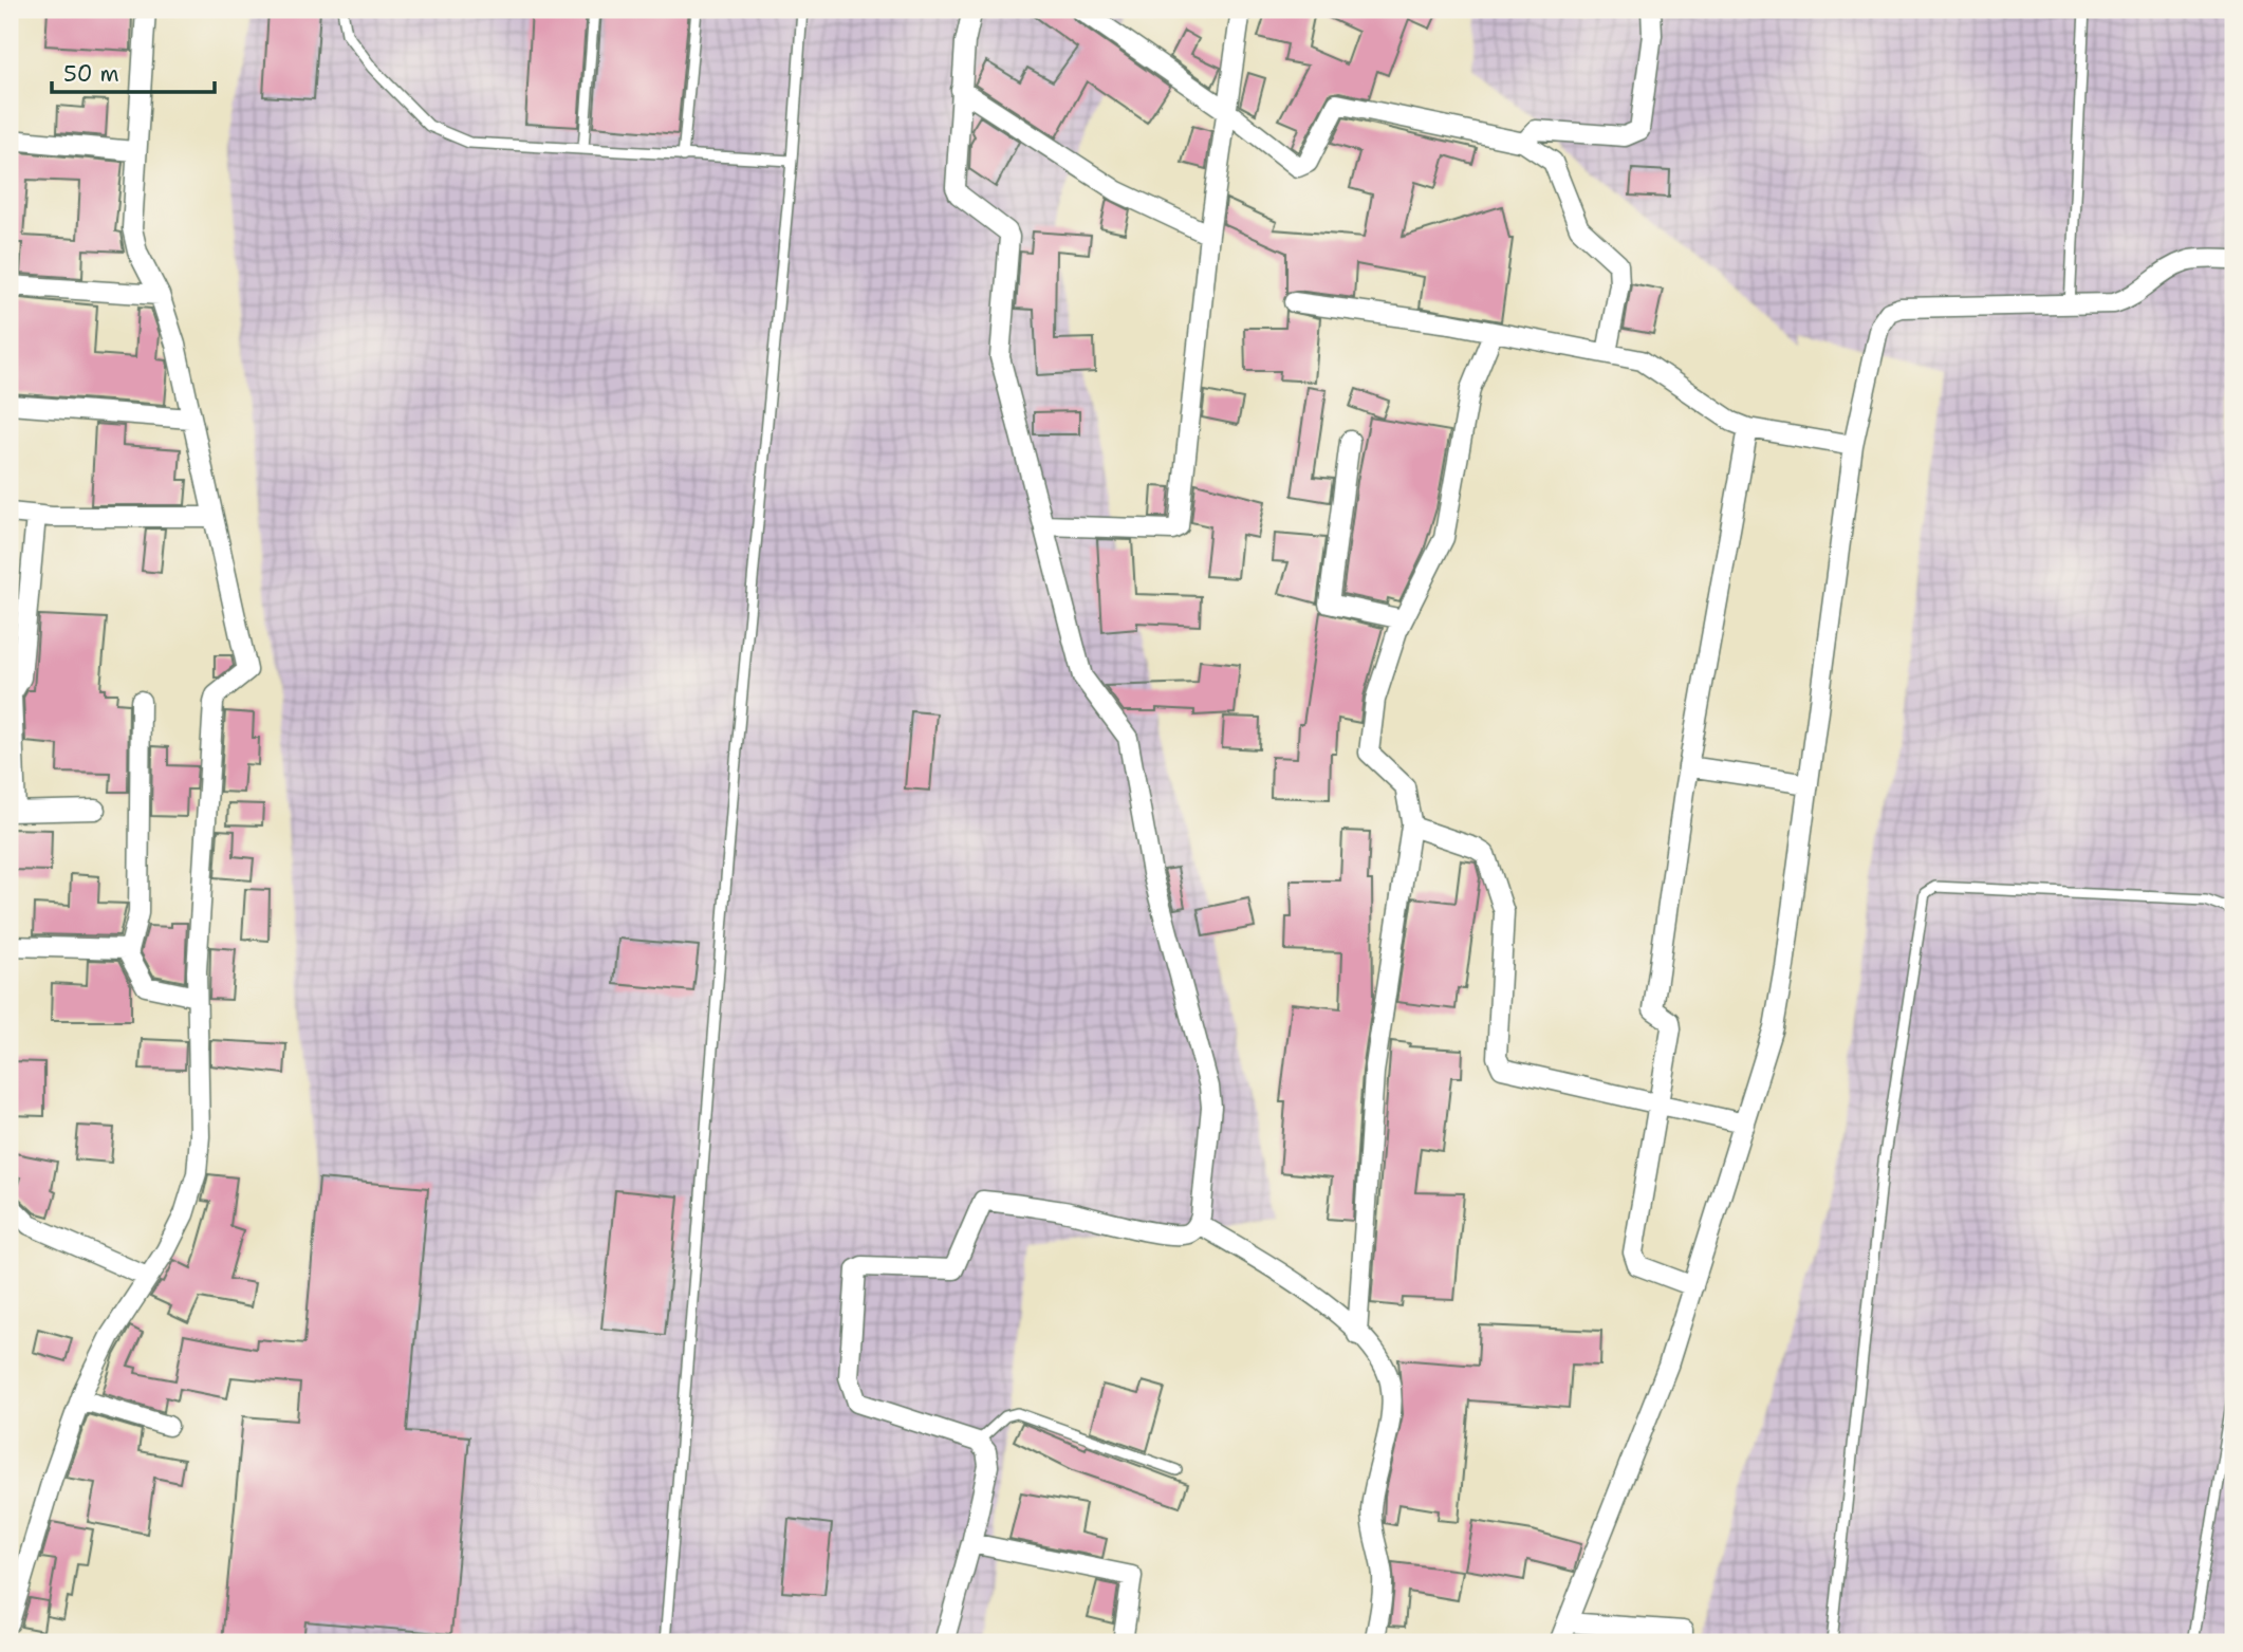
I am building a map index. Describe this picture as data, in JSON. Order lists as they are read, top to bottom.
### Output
{
  "scale_bar": "50 m"
}
